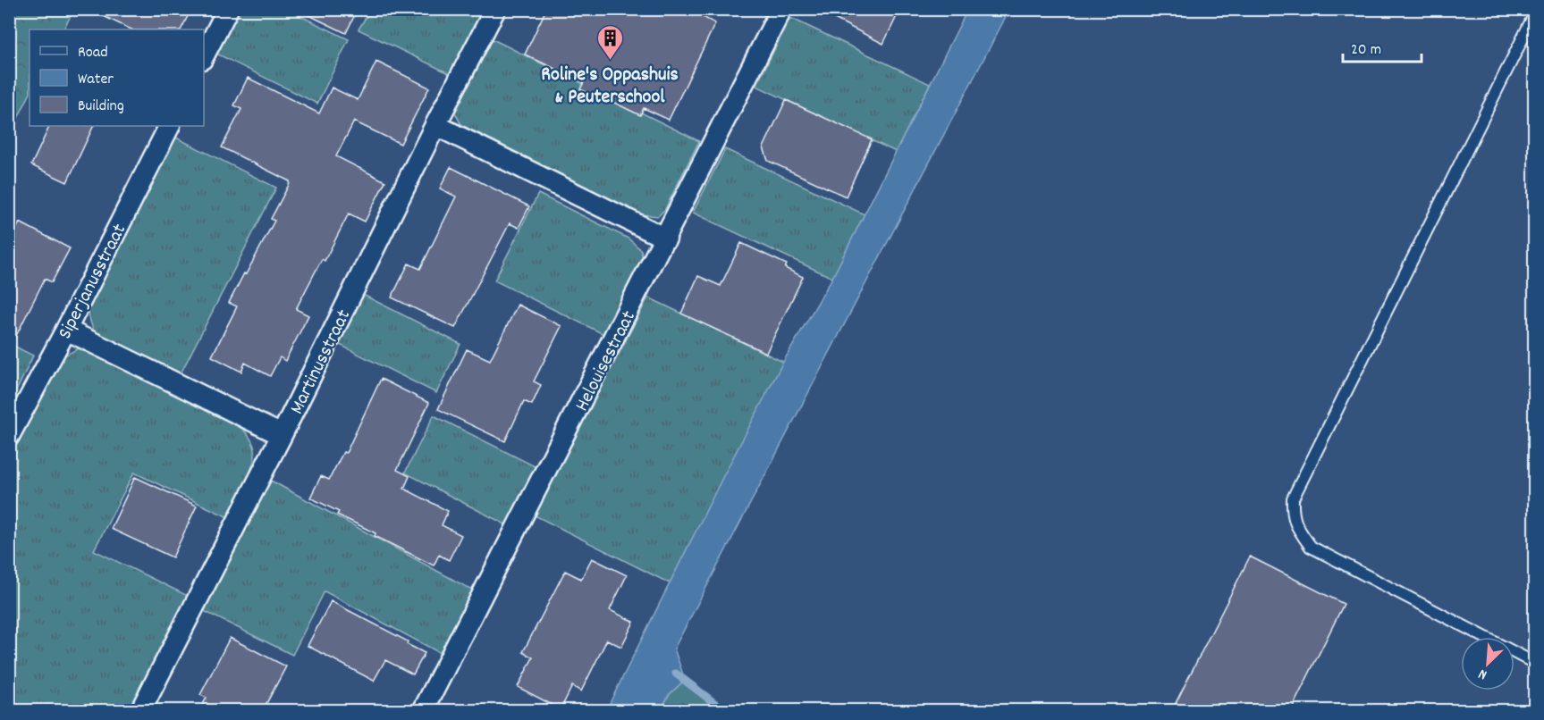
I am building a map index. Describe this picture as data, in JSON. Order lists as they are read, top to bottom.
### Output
{
  "streets": {
    "street": ["Siperjanusstraat", "Helouisestraat", "Martinusstraat"]
  },
  "places": {
    "building": ["Roline's Oppashuis & Peuterschool"]
  },
  "legend": ["Road", "Water", "Building"],
  "scale_bar": "20 m",
  "north": "bottom left"
}
